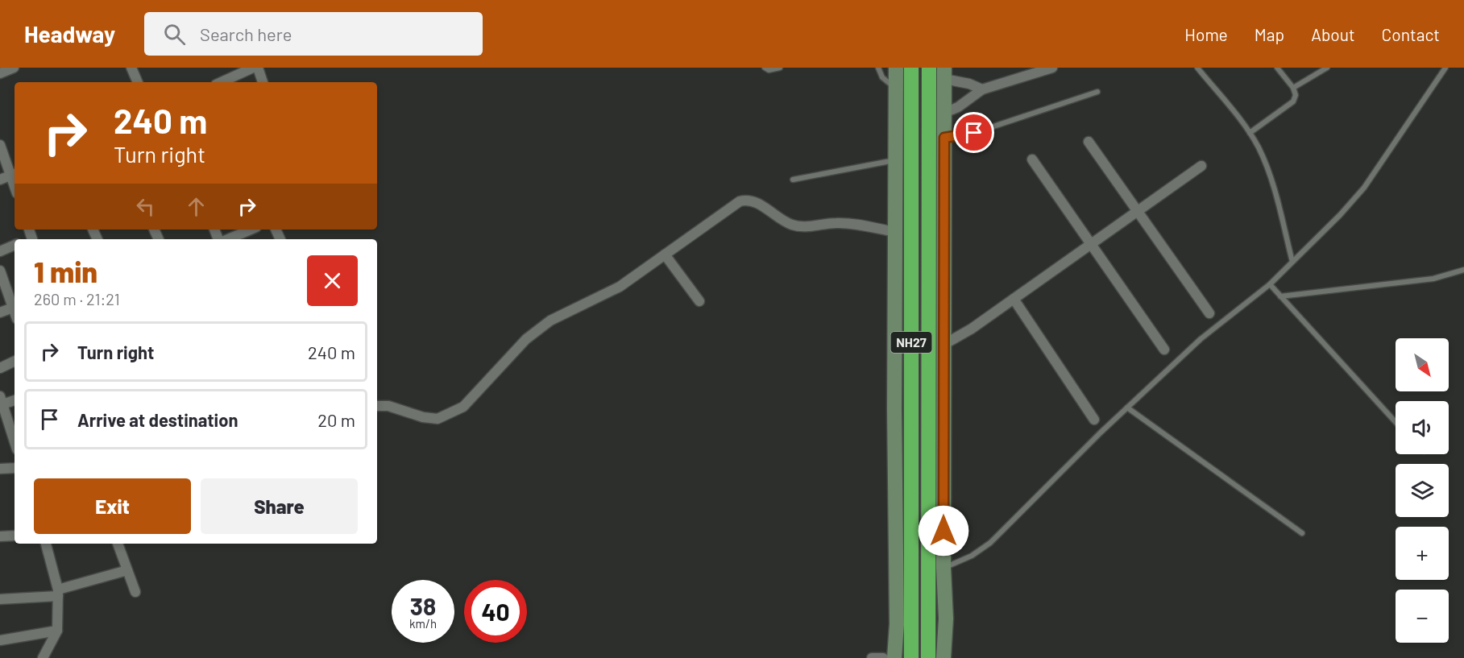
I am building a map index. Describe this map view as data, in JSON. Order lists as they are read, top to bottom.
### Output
{
  "streets": {
    "highway": ["NH27"]
  },
  "north": "bottom right",
  "page": {
    "header": "Headway",
    "search": "Search here",
    "nav": [
      "Home",
      "Map",
      "About",
      "Contact"
    ],
    "turn": ["240 m", "Turn right"],
    "heading": ["1 min", "260 m · 21:21"],
    "list": [
      {
        "name": "Turn right",
        "value": "240 m"
      },
      {
        "name": "Arrive at destination",
        "value": "20 m"
      }
    ],
    "map_buttons": ["+", "−"],
    "buttons": ["Exit", "Share"],
    "speed": "38 km/h",
    "limit": "40"
  }
}
